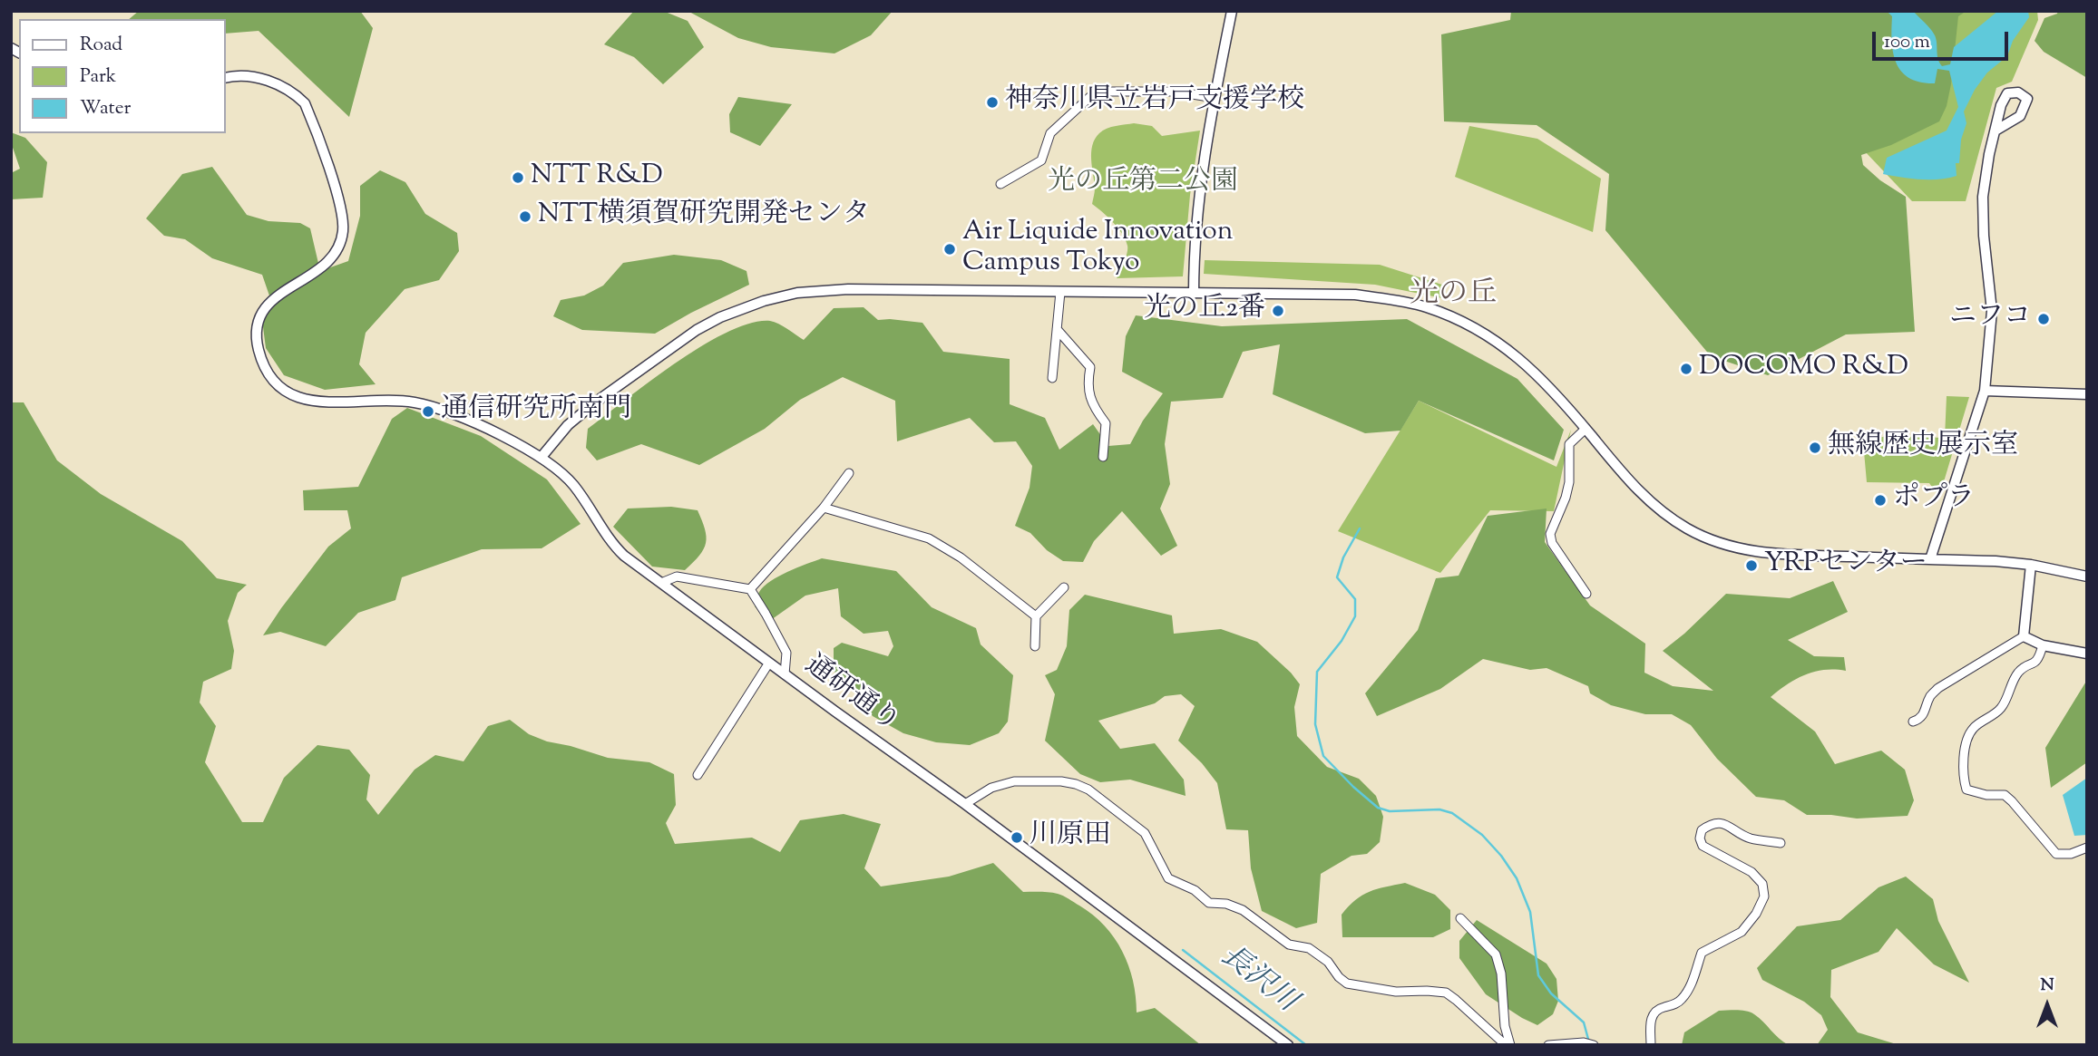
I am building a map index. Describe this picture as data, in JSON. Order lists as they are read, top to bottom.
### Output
{
  "streets": {
    "street": ["通研通り"]
  },
  "districts": ["光の丘"],
  "water": ["長沢川"],
  "parks": ["光の丘第二公園"],
  "places": [
    "神奈川県立岩戸支援学校",
    "NTT R&D",
    "NTT横須賀研究開発センタ",
    "Air Liquide Innovation Campus Tokyo",
    "光の丘2番",
    "ニフコ",
    "DOCOMO R&D",
    "通信研究所南門",
    "無線歴史展示室",
    "ポプラ",
    "YRPセンター",
    "川原田"
  ],
  "legend": ["Road", "Park", "Water"],
  "scale_bar": "100 m",
  "north": "top"
}
